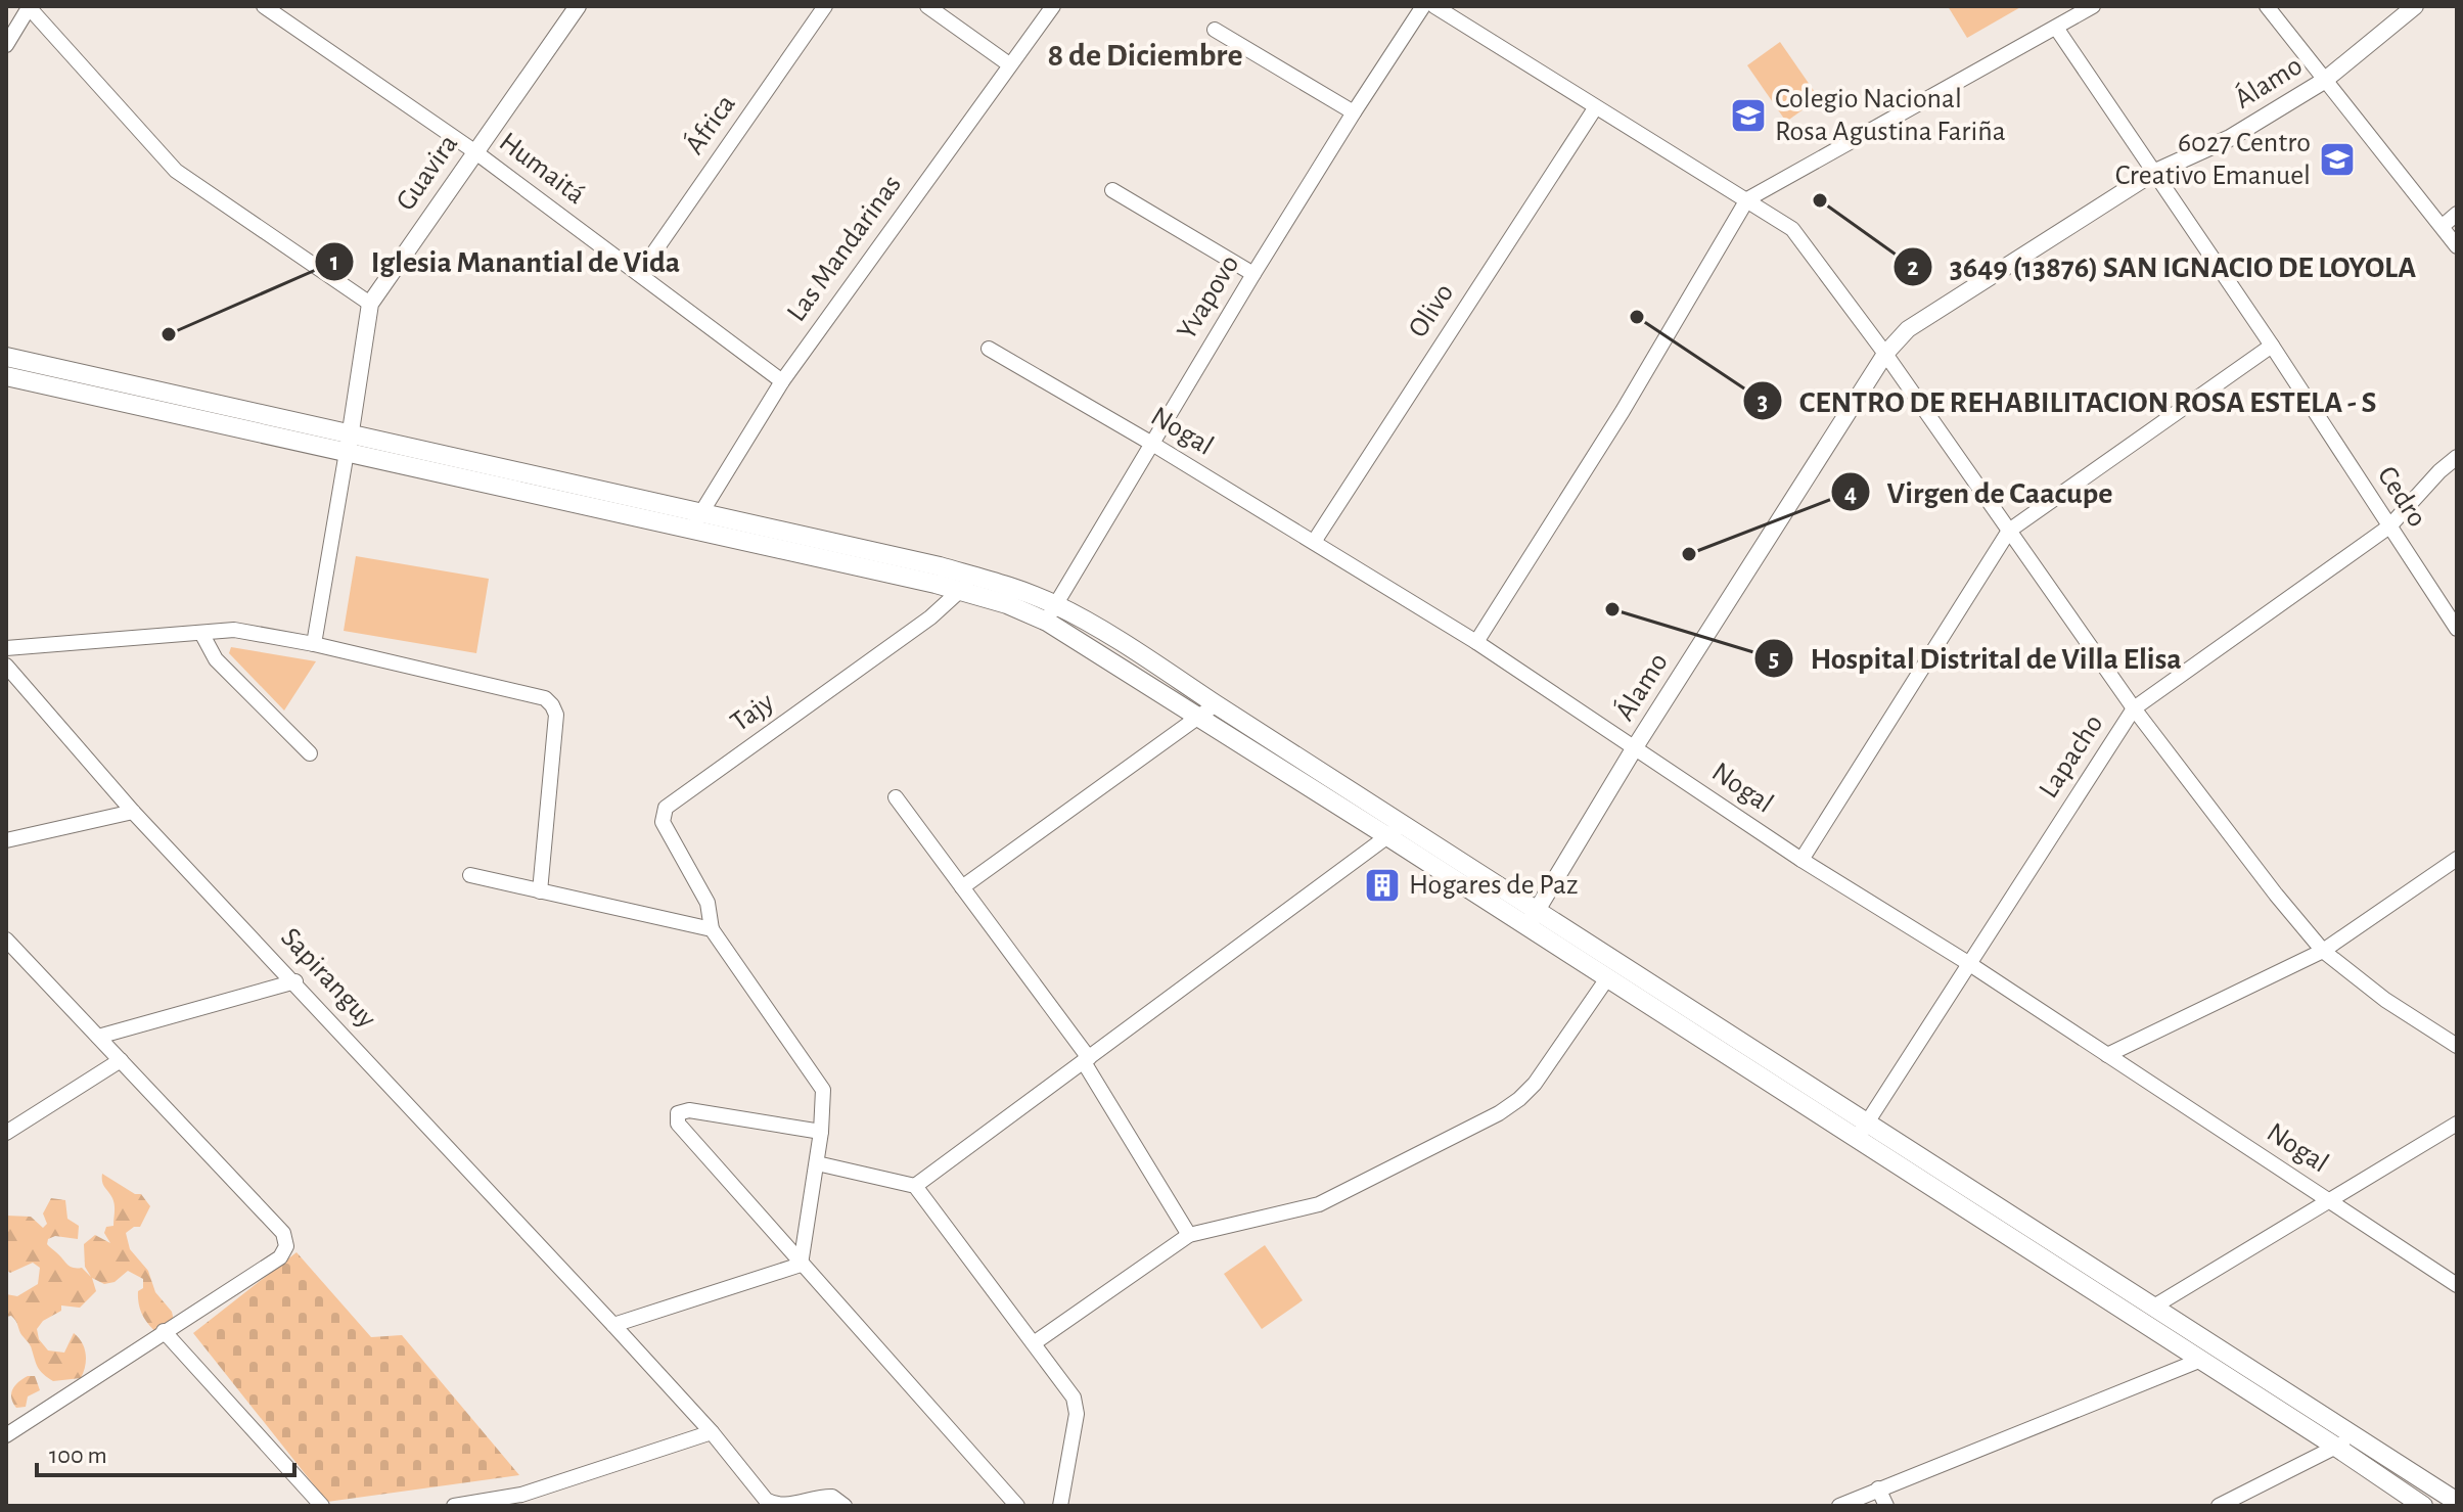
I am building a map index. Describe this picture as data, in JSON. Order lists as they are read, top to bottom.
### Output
{
  "streets": {
    "street": [
      "Álamo",
      "África",
      "Humaitá",
      "Guavira",
      "Las Mandarinas",
      "Yvapovo",
      "Olivo",
      "Nogal",
      "Cedro",
      "Tajy",
      "Lapacho",
      "Sapiranguy"
    ]
  },
  "crossings": [
    ["Álamo", "Nogal"],
    ["Álamo", "Cedro"],
    ["África", "Humaitá"],
    ["Humaitá", "Guavira"],
    ["Humaitá", "Las Mandarinas"],
    ["Yvapovo", "Nogal"],
    ["Olivo", "Nogal"],
    ["Nogal", "Lapacho"],
    ["Cedro", "Lapacho"]
  ],
  "districts": ["8 de Diciembre"],
  "places": {
    "school or university": ["Colegio Nacional Rosa Agustina Fariña", "6027 Centro Creativo Emanuel"],
    "other": [
      "3649 (13876) SAN IGNACIO DE LOYOLA",
      "CENTRO DE REHABILITACION ROSA ESTELA - S",
      "Iglesia Manantial de Vida",
      "Virgen de Caacupe",
      "Hospital Distrital de Villa Elisa"
    ],
    "building": ["Hogares de Paz"]
  },
  "scale_bar": "100 m"
}
